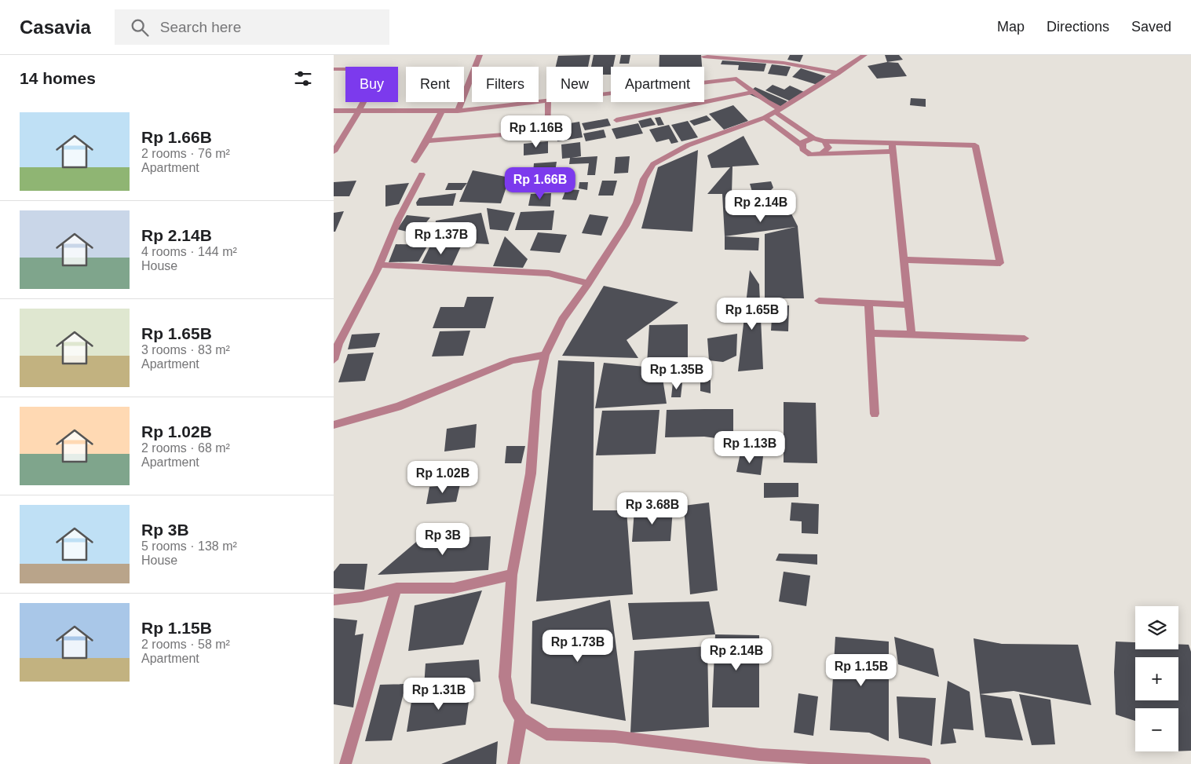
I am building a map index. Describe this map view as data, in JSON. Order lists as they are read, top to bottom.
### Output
{
  "page": {
    "header": "Casavia",
    "search": "Search here",
    "nav": ["Map", "Directions", "Saved"],
    "heading": "14 homes",
    "chip": [
      "Buy",
      "Rent",
      "Filters",
      "New",
      "Apartment"
    ],
    "list": [
      {
        "name": "Rp 1.66B",
        "note": "2 rooms · 76 m² · Apartment"
      },
      {
        "name": "Rp 2.14B",
        "note": "4 rooms · 144 m² · House"
      },
      {
        "name": "Rp 1.65B",
        "note": "3 rooms · 83 m² · Apartment"
      },
      {
        "name": "Rp 1.02B",
        "note": "2 rooms · 68 m² · Apartment"
      },
      {
        "name": "Rp 3B",
        "note": "5 rooms · 138 m² · House"
      },
      {
        "name": "Rp 1.15B",
        "note": "2 rooms · 58 m² · Apartment"
      }
    ],
    "price": [
      "Rp 1.16B",
      "Rp 1.66B",
      "Rp 2.14B",
      "Rp 1.37B",
      "Rp 1.65B",
      "Rp 1.35B",
      "Rp 1.13B",
      "Rp 1.02B",
      "Rp 3.68B",
      "Rp 3B",
      "Rp 1.73B",
      "Rp 2.14B",
      "Rp 1.15B",
      "Rp 1.31B"
    ],
    "map_buttons": ["+", "−"]
  }
}
